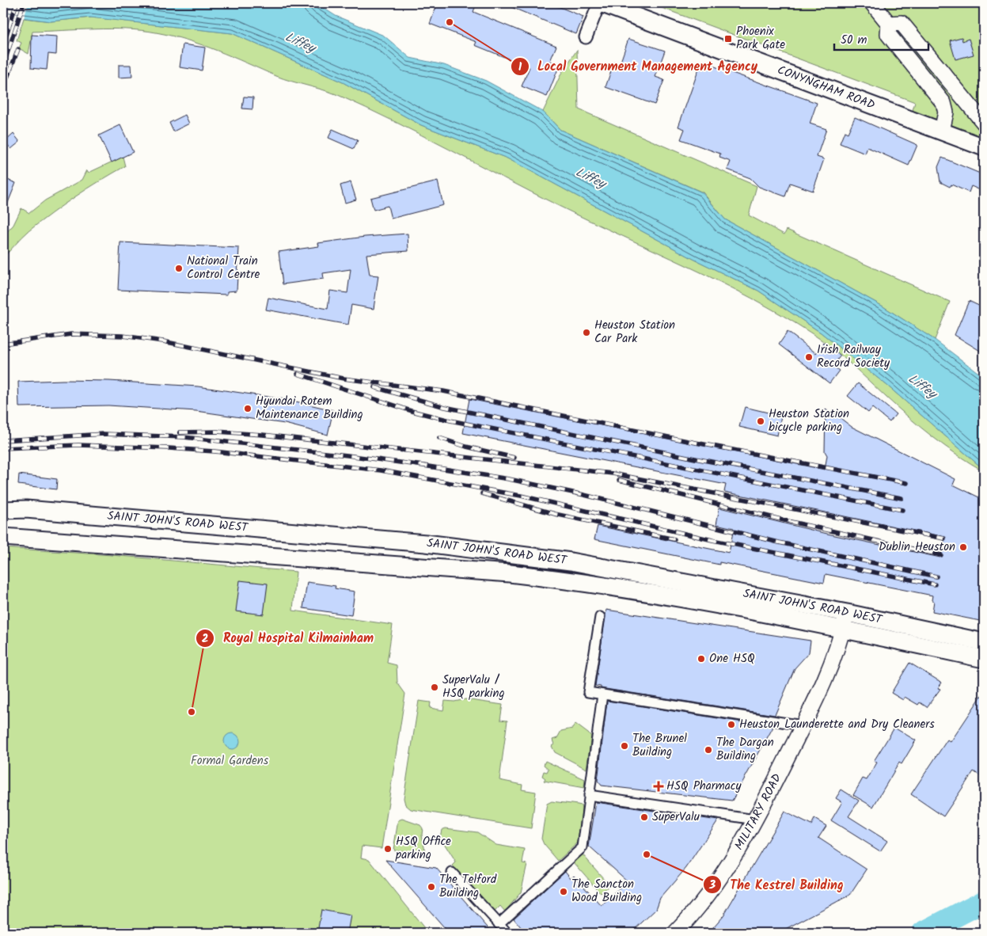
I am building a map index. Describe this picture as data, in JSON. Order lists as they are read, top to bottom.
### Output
{
  "streets": {
    "main road": ["CONYNGHAM ROAD", "SAINT JOHN'S ROAD WEST"],
    "street": ["MILITARY ROAD"]
  },
  "crossings": [
    ["SAINT JOHN'S ROAD WEST", "MILITARY ROAD"]
  ],
  "water": ["Liffey"],
  "parks": ["Formal Gardens"],
  "places": {
    "other": [
      "Local Government Management Agency",
      "National Train Control Centre",
      "Heuston Station Car Park",
      "Irish Railway Record Society",
      "Hyundai Rotem Maintenance Building",
      "Heuston Station bicycle parking",
      "Dublin Heuston",
      "One HSQ",
      "SuperValu / HSQ parking",
      "Royal Hospital Kilmainham",
      "Heuston Launderette and Dry Cleaners",
      "The Brunel Building",
      "The Dargan Building",
      "SuperValu",
      "HSQ Office parking",
      "The Kestrel Building",
      "The Telford Building",
      "The Sancton Wood Building"
    ],
    "transit": ["Phoenix Park Gate"],
    "health": ["HSQ Pharmacy"]
  },
  "scale_bar": "50 m"
}
